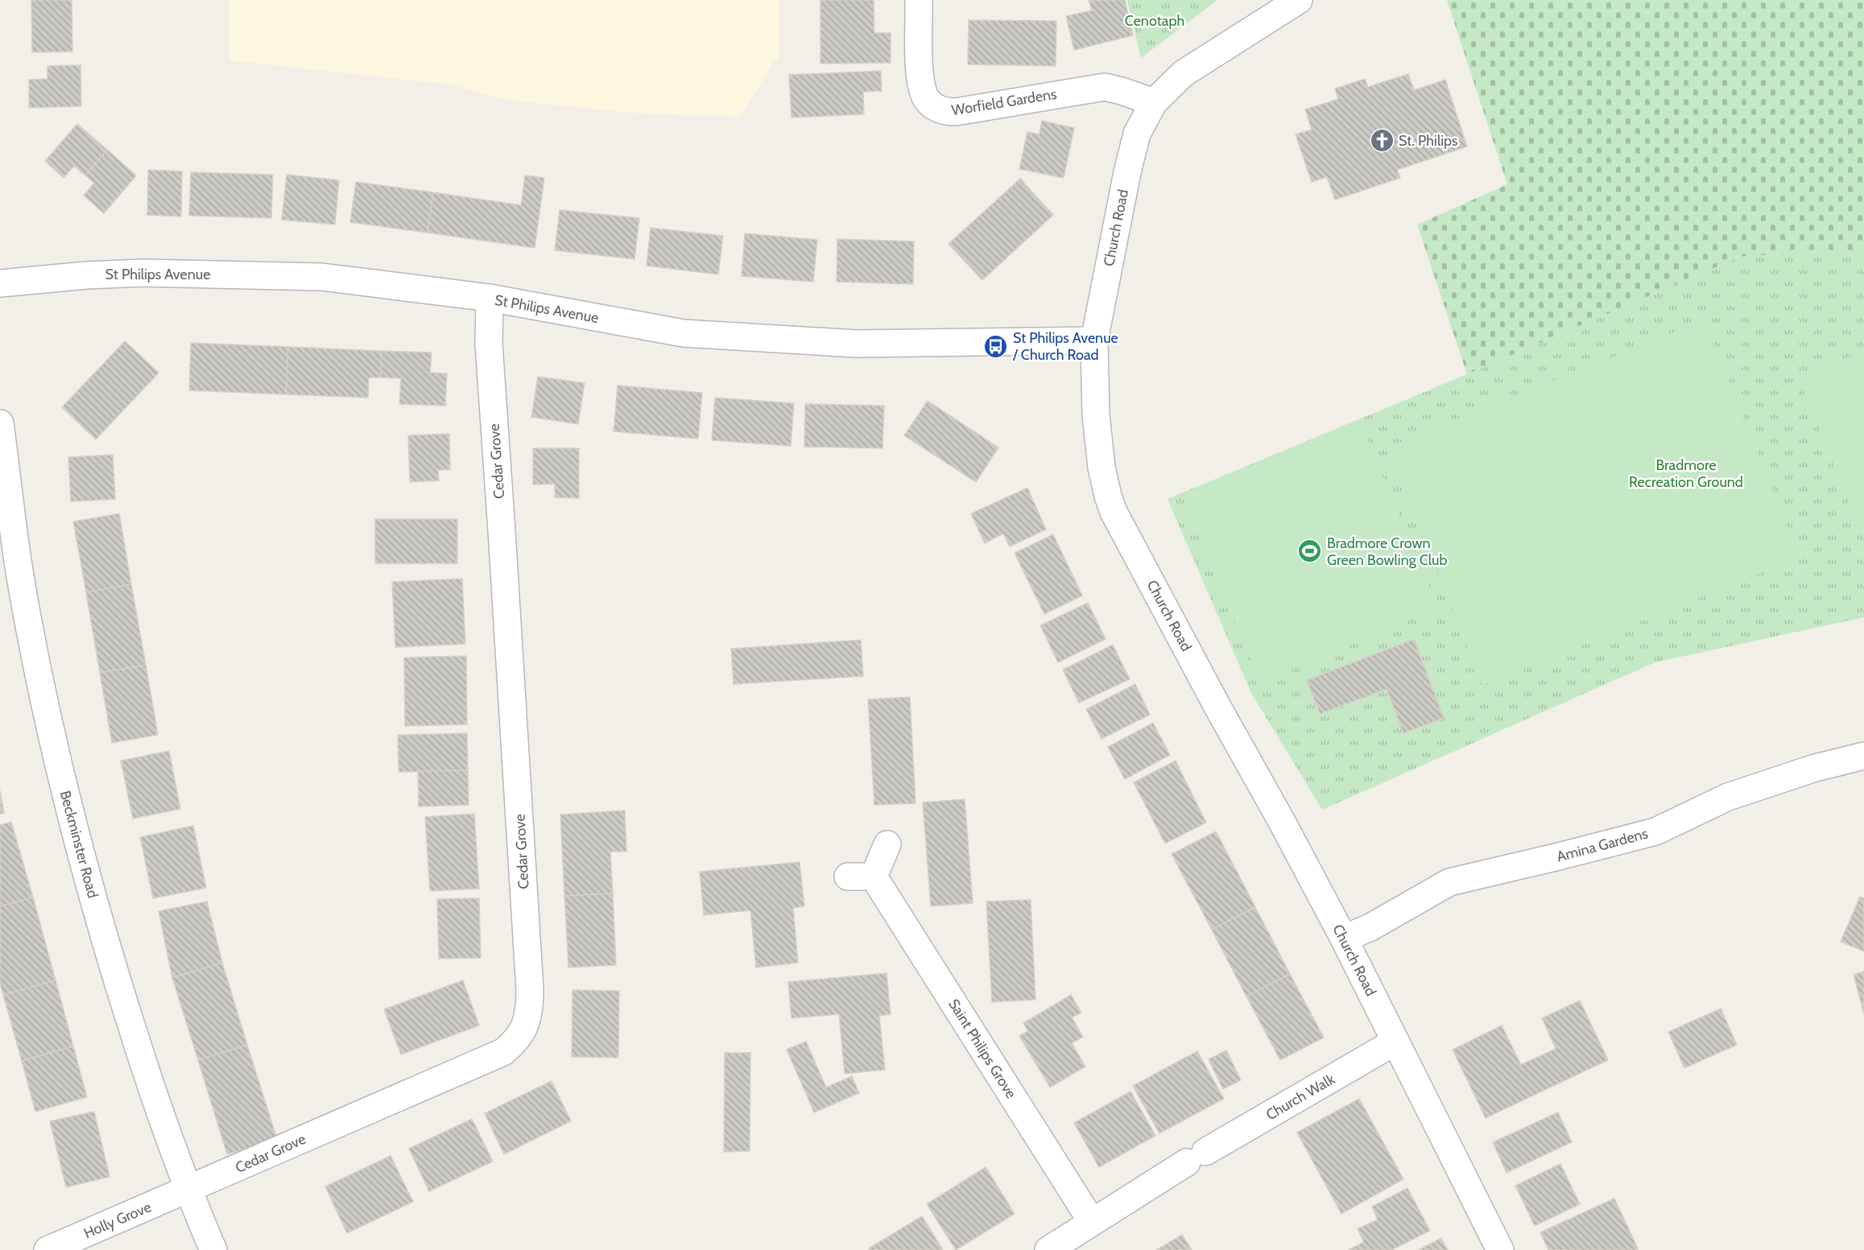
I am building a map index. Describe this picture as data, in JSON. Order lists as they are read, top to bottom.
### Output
{
  "streets": {
    "street": [
      "Worfield Gardens",
      "Church Road",
      "St Philips Avenue",
      "Cedar Grove",
      "Beckminster Road",
      "Amina Gardens",
      "Saint Philips Grove",
      "Church Walk",
      "Holly Grove"
    ]
  },
  "crossings": [
    ["Worfield Gardens", "Church Road"],
    ["Church Road", "St Philips Avenue"],
    ["Church Road", "Amina Gardens"],
    ["Church Road", "Church Walk"],
    ["St Philips Avenue", "Cedar Grove"],
    ["Cedar Grove", "Beckminster Road"],
    ["Cedar Grove", "Holly Grove"],
    ["Beckminster Road", "Holly Grove"],
    ["Saint Philips Grove", "Church Walk"]
  ],
  "parks": ["Cenotaph", "Bradmore Recreation Ground"],
  "places": {
    "church": ["St. Philips"],
    "bus stop": ["St Philips Avenue / Church Road"],
    "sports": ["Bradmore Crown Green Bowling Club"]
  }
}
